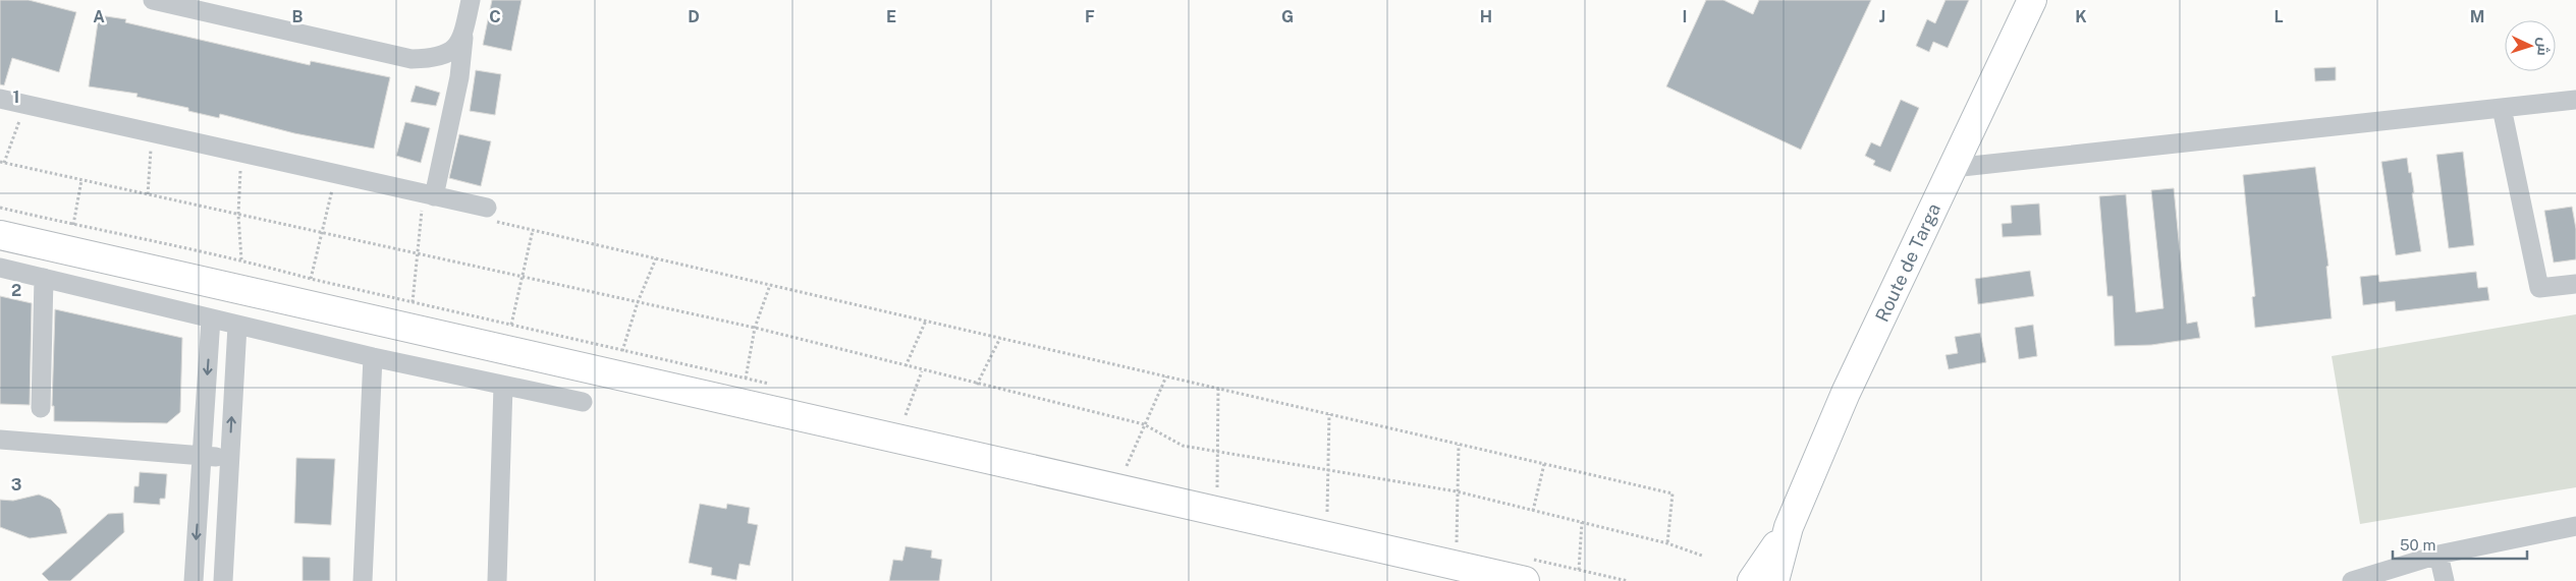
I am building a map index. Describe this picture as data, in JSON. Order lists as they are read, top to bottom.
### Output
{
  "streets": {
    "main road": ["Route de Targa"]
  },
  "scale_bar": "50 m",
  "north": "right",
  "grid": {
    "columns": [
      "A",
      "B",
      "C",
      "D",
      "E",
      "F",
      "G",
      "H",
      "I",
      "J",
      "K",
      "L",
      "M"
    ],
    "rows": ["1", "2", "3"]
  }
}
